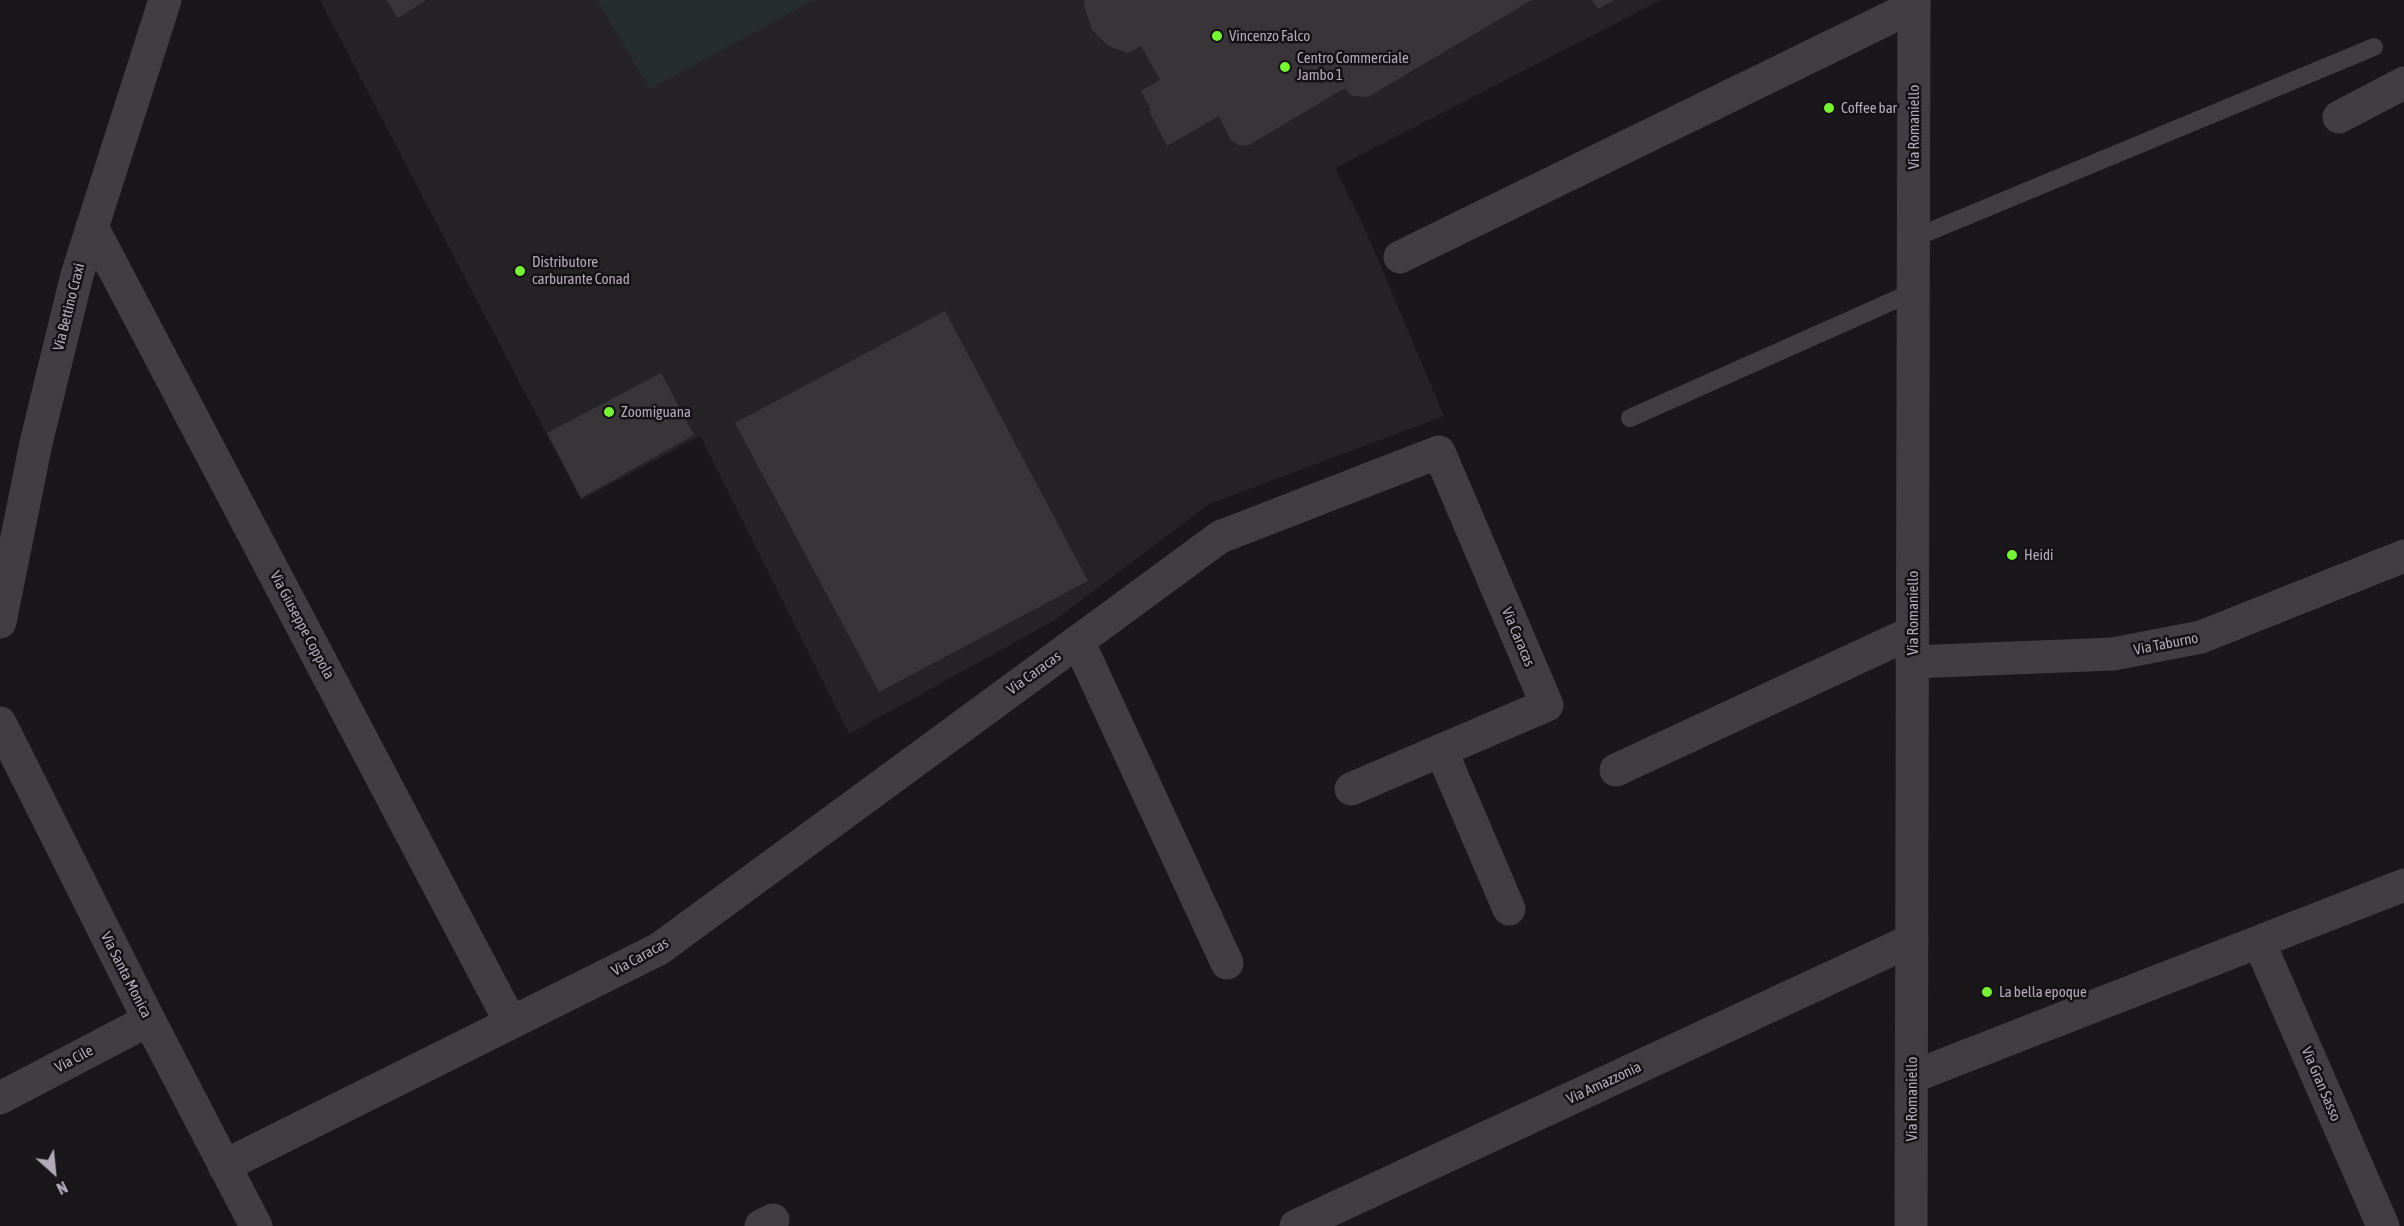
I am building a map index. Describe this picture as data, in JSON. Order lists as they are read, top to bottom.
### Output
{
  "streets": {
    "street": [
      "Via Romaniello",
      "Via Bettino Craxi",
      "Via Giuseppe Coppola",
      "Via Caracas",
      "Via Taburno",
      "Via Santa Monica",
      "Via Cile",
      "Via Amazzonia",
      "Via Gran Sasso"
    ]
  },
  "crossings": [
    ["Via Romaniello", "Via Taburno"],
    ["Via Romaniello", "Via Amazzonia"],
    ["Via Bettino Craxi", "Via Giuseppe Coppola"],
    ["Via Giuseppe Coppola", "Via Caracas"],
    ["Via Caracas", "Via Santa Monica"],
    ["Via Santa Monica", "Via Cile"]
  ],
  "places": [
    "Vincenzo Falco",
    "Centro Commerciale Jambo 1",
    "Coffee bar",
    "Distributore carburante Conad",
    "Zoomiguana",
    "Heidi",
    "La bella epoque"
  ],
  "north": "bottom right"
}
